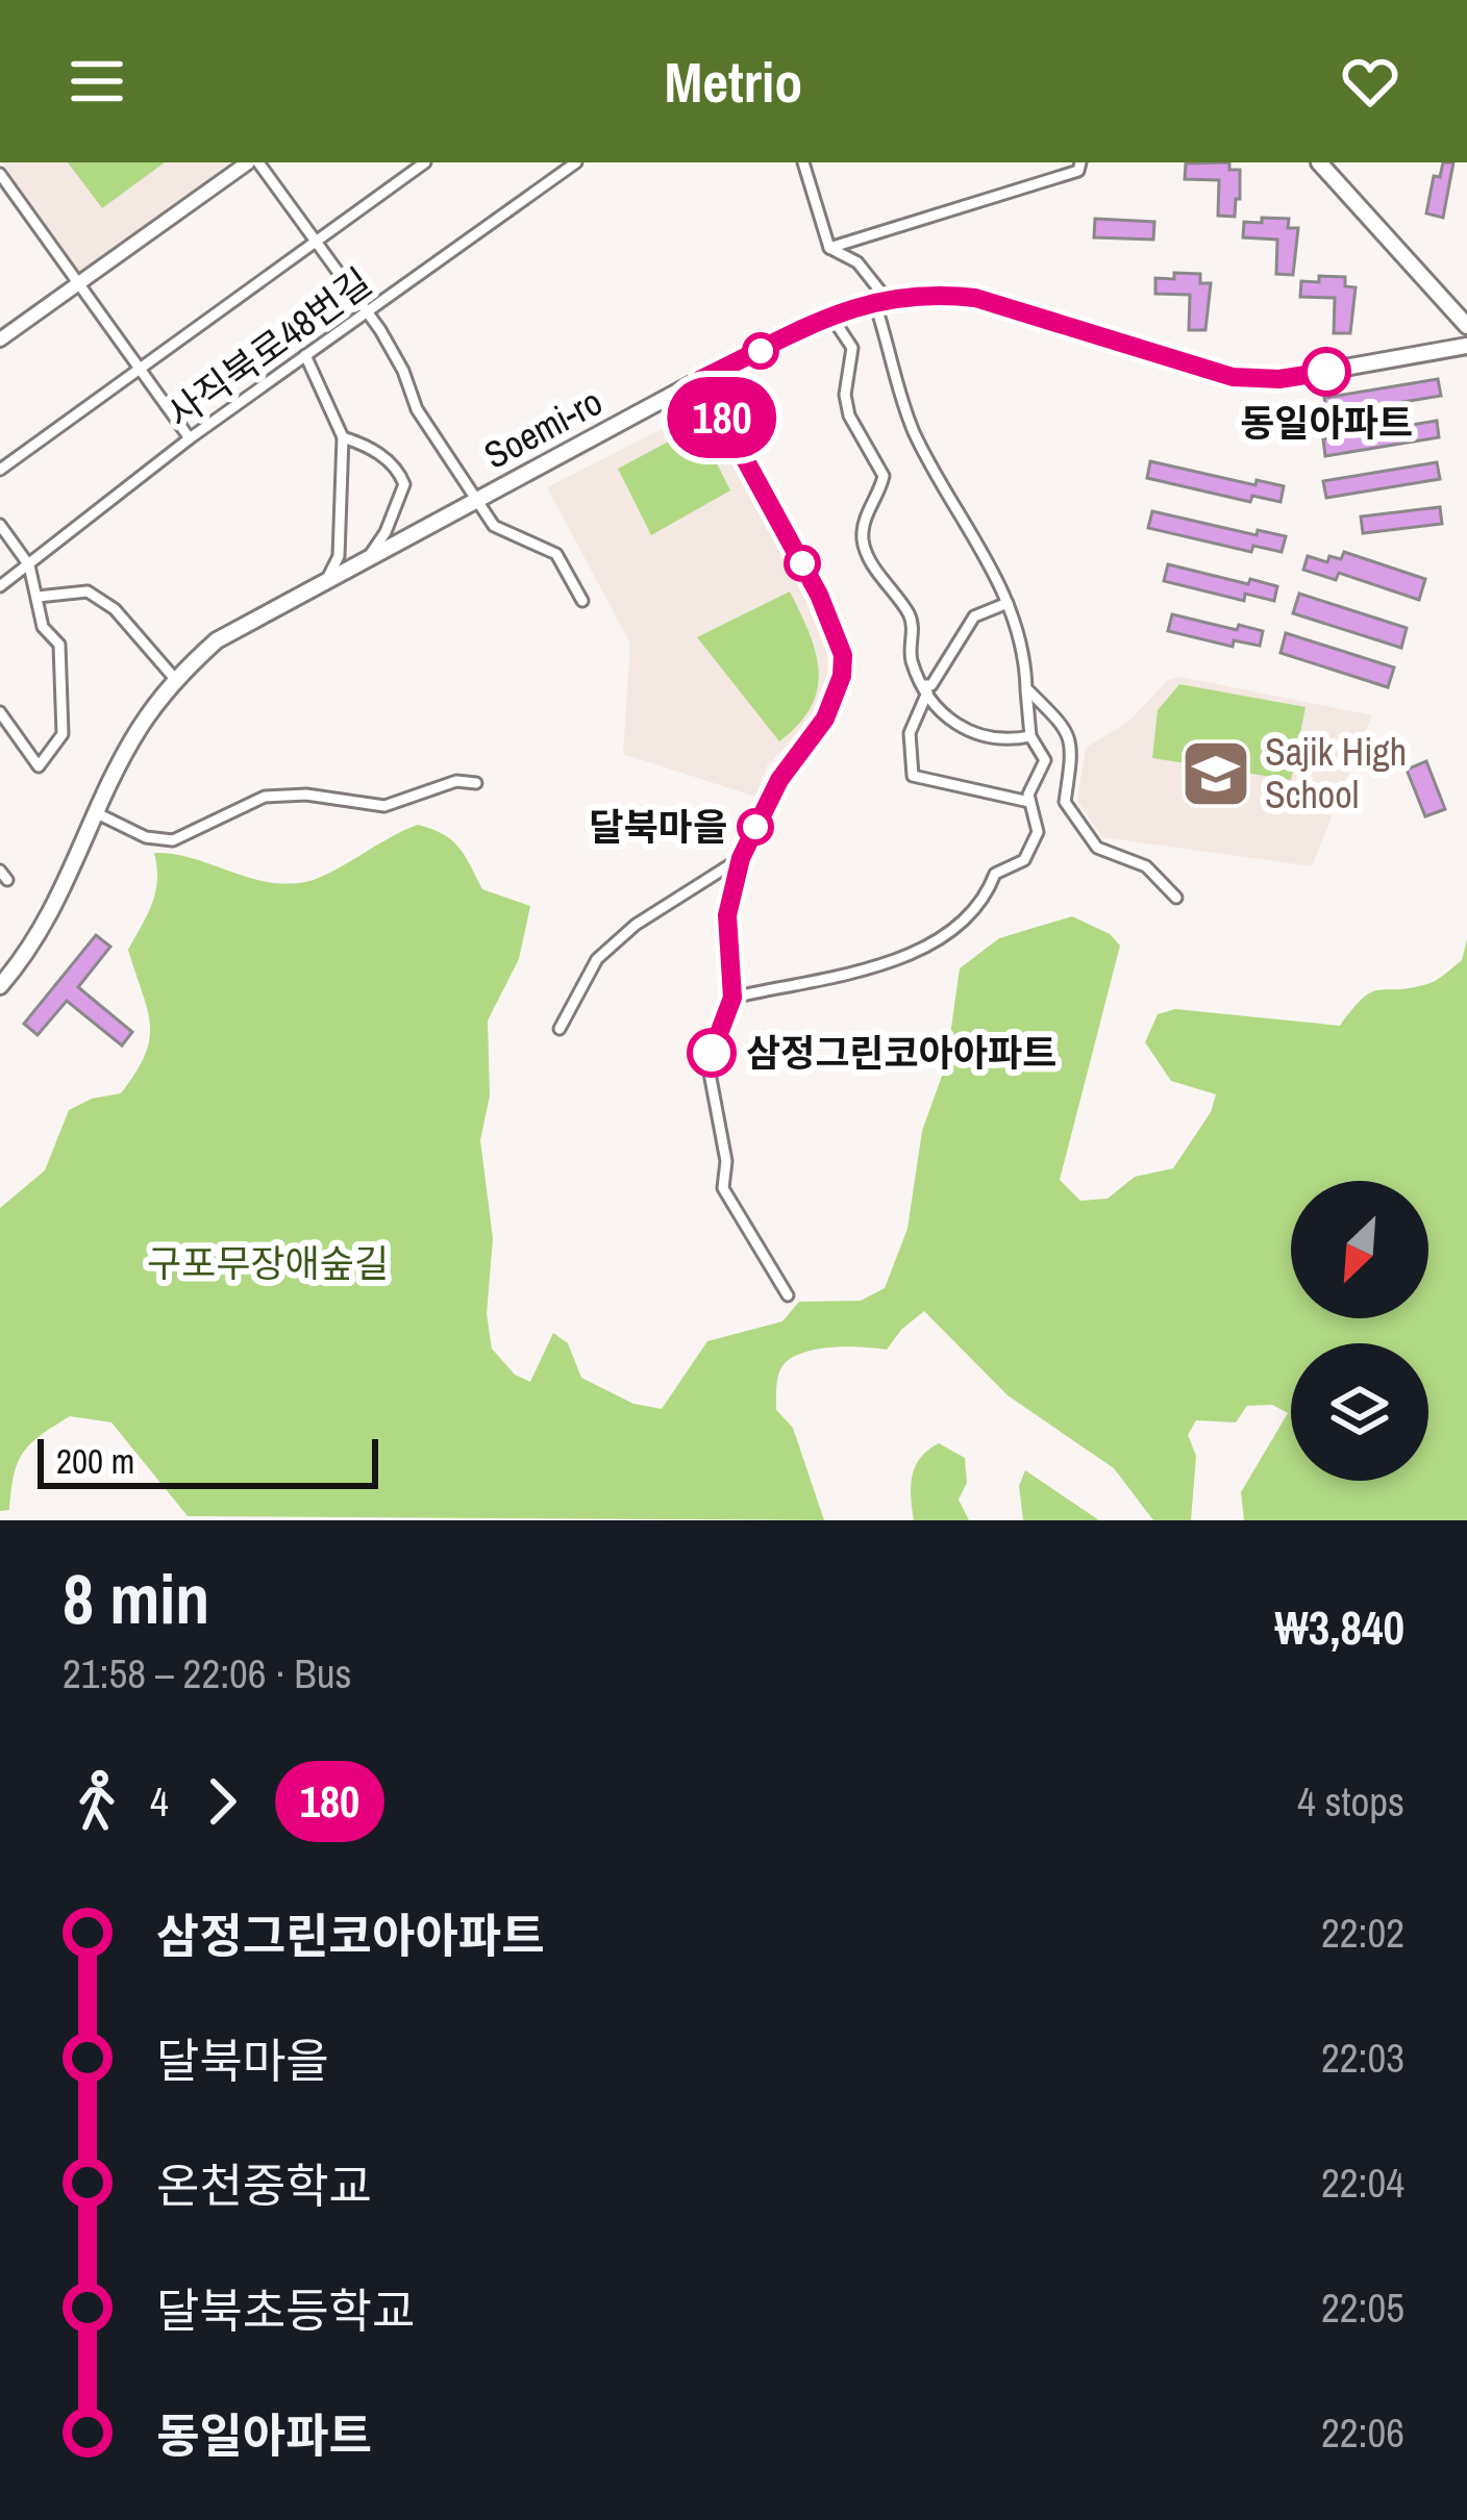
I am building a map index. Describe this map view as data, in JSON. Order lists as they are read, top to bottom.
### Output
{
  "streets": {
    "main road": ["Soemi-ro"],
    "street": ["사직북로48번길"]
  },
  "parks": ["구포무장애숲길"],
  "places": {
    "other": ["동일아파트", "달북마을", "삼정그린코아아파트"],
    "school or university": ["Sajik High School"]
  },
  "lines": ["bus line 180"],
  "scale_bar": "200 m",
  "north": "bottom left",
  "page": {
    "header": "Metrio",
    "on_map": "180",
    "scale": "200 m",
    "heading": ["8 min", "21:58 – 22:06 · Bus", "₩3,840"],
    "legs": ["4", "180", "4 stops"],
    "list": [
      {
        "name": "삼정그린코아아파트",
        "value": "22:02"
      },
      {
        "name": "달북마을",
        "value": "22:03"
      },
      {
        "name": "온천중학교",
        "value": "22:04"
      },
      {
        "name": "달북초등학교",
        "value": "22:05"
      },
      {
        "name": "동일아파트",
        "value": "22:06"
      }
    ]
  }
}
